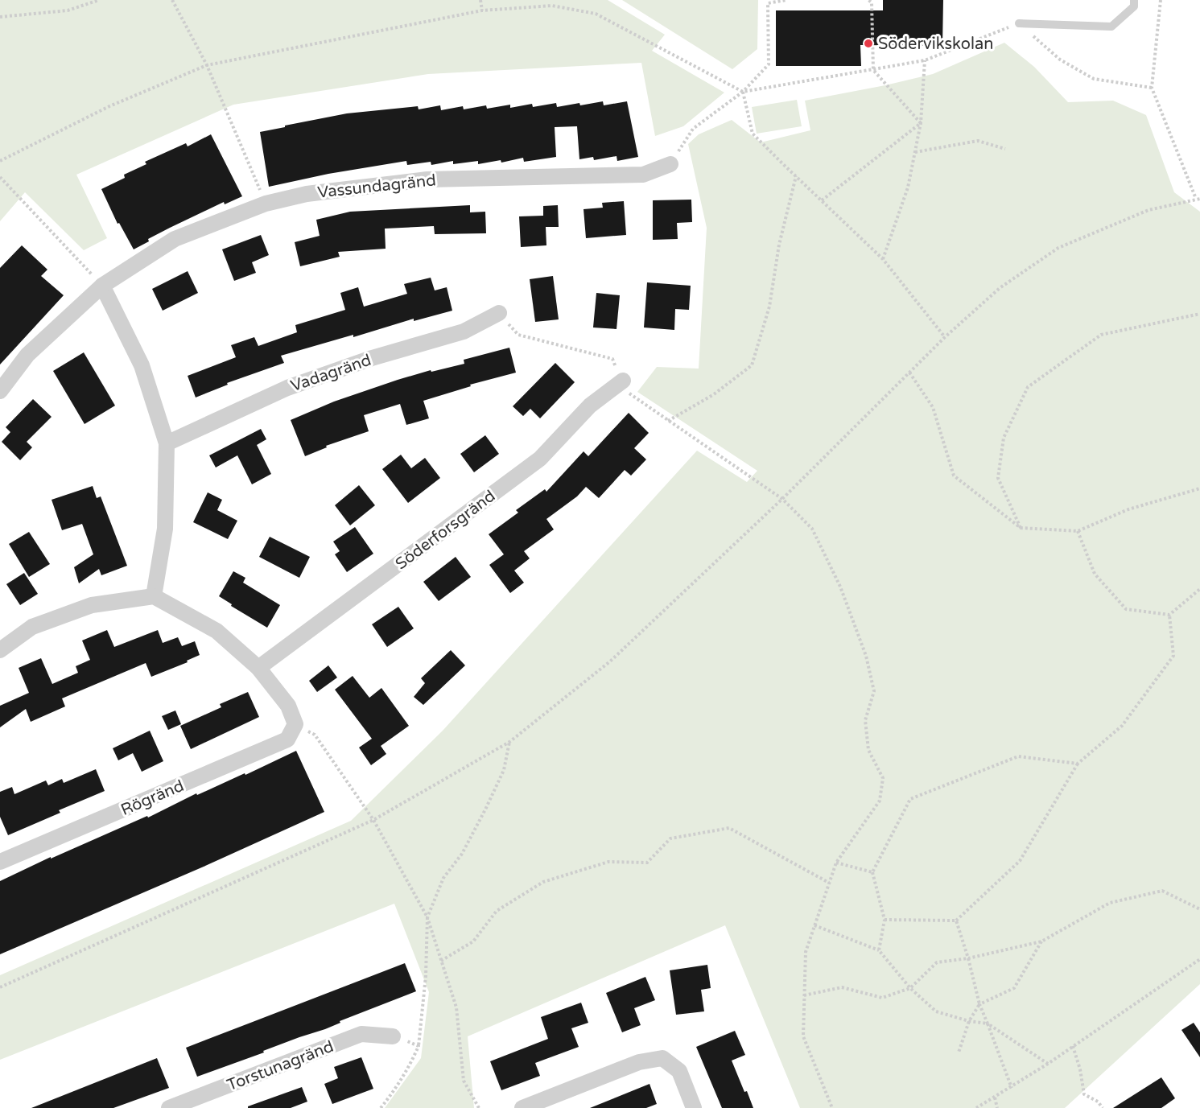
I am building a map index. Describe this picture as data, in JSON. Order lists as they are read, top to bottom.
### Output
{
  "streets": {
    "street": [
      "Vassundagränd",
      "Vadagränd",
      "Söderforsgränd",
      "Rögränd",
      "Torstunagränd"
    ]
  },
  "places": ["Södervikskolan"]
}
